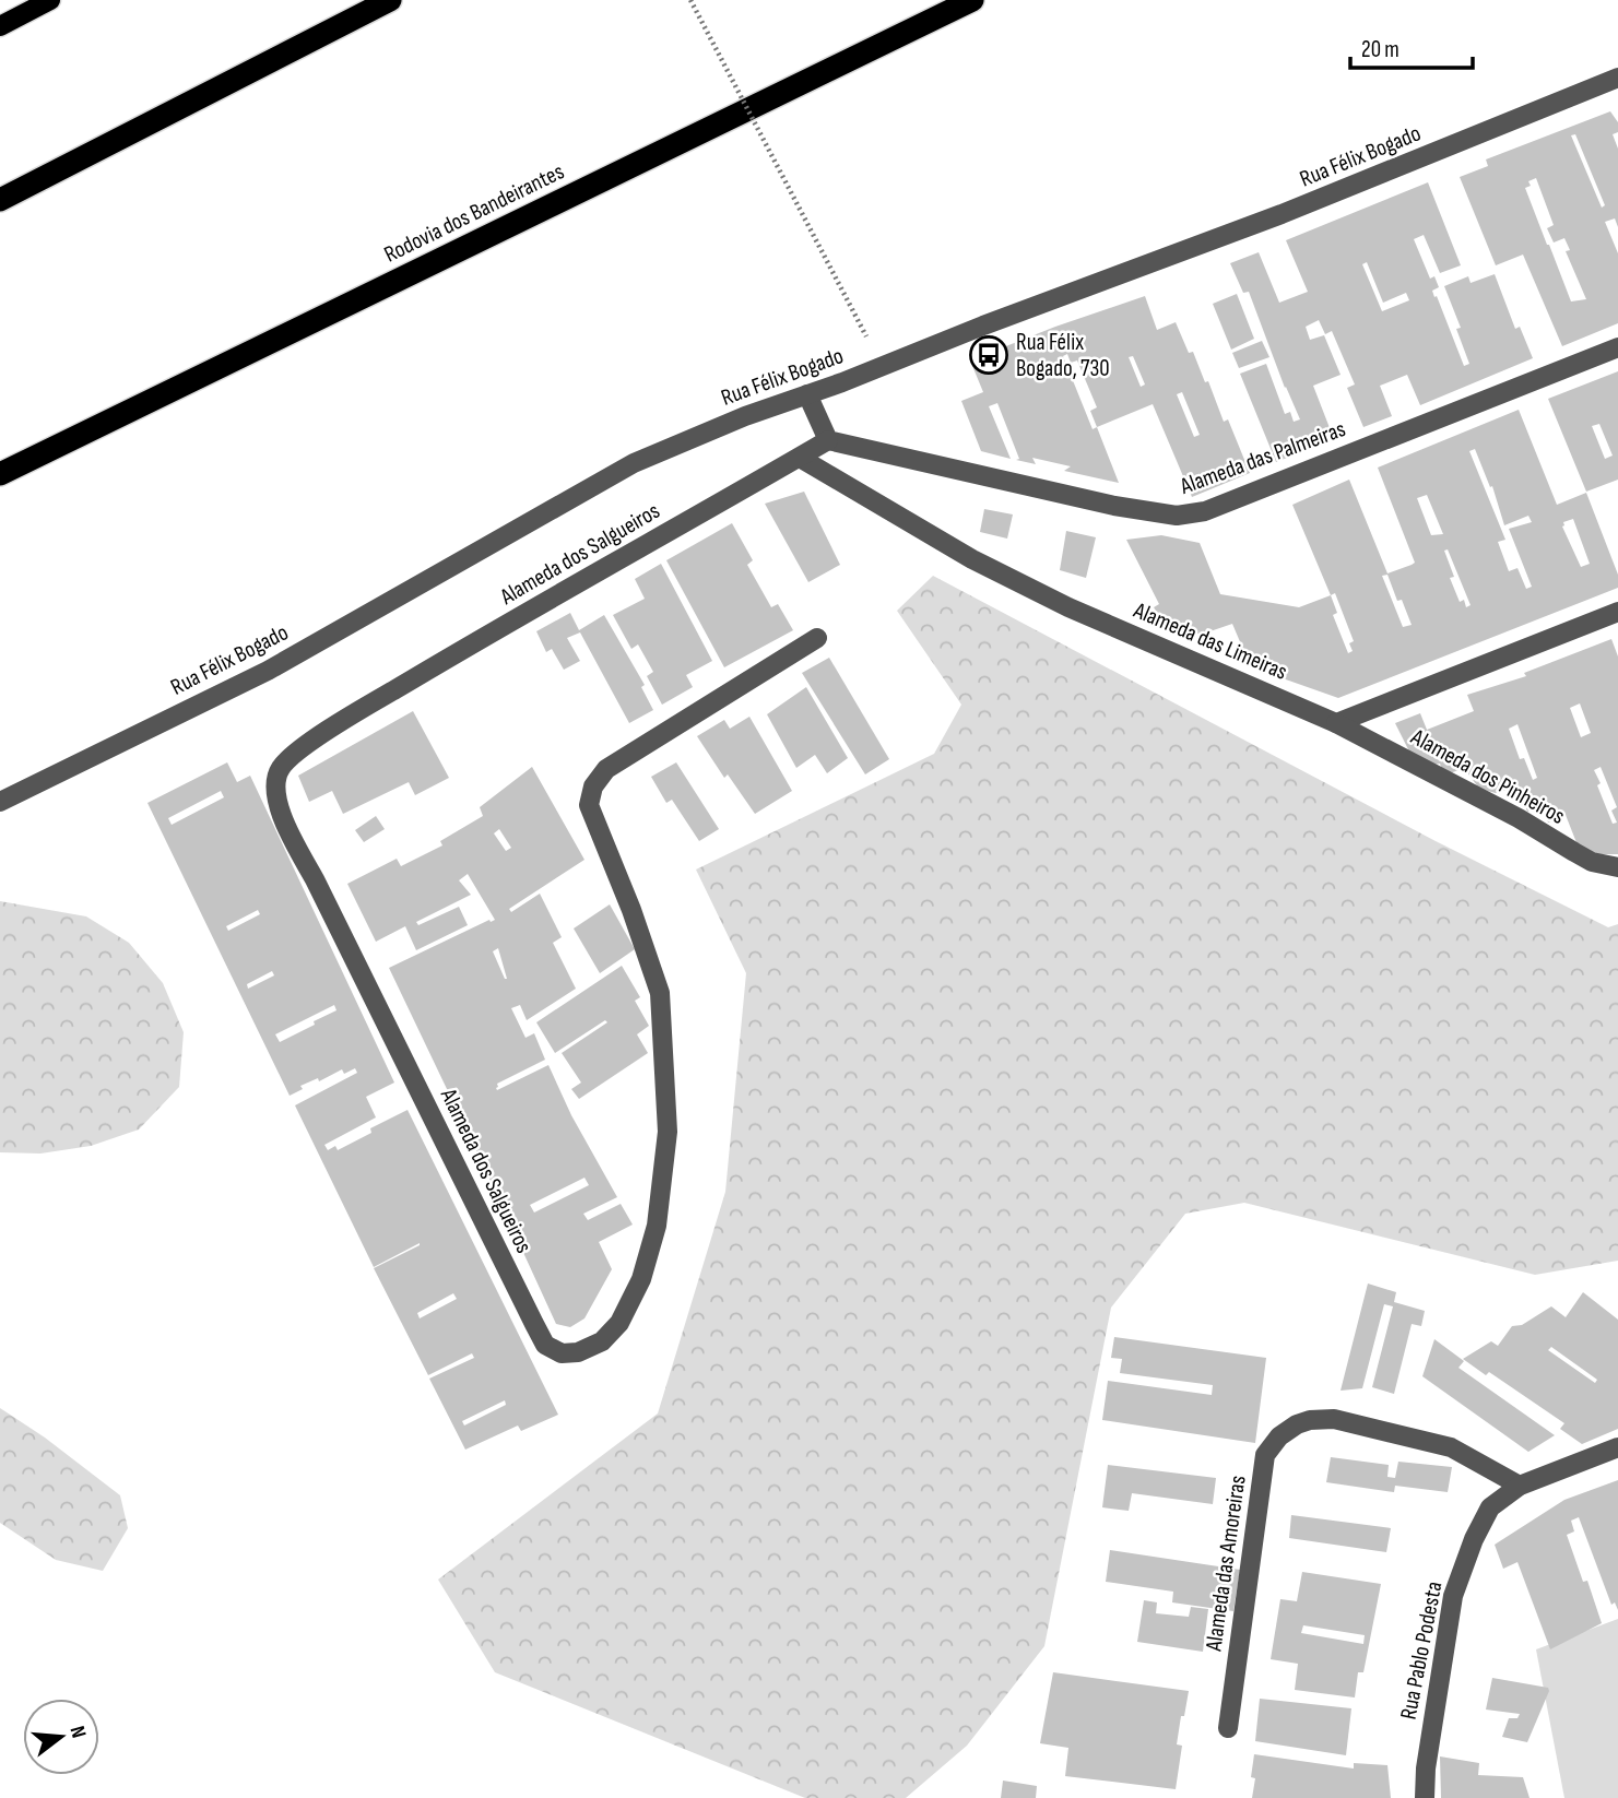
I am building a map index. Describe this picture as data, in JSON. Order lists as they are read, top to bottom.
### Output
{
  "streets": {
    "highway": ["Rodovia dos Bandeirantes"],
    "street": [
      "Rua Félix Bogado",
      "Alameda das Palmeiras",
      "Alameda dos Salgueiros",
      "Alameda das Limeiras",
      "Alameda dos Pinheiros",
      "Alameda das Amoreiras",
      "Rua Pablo Podesta"
    ]
  },
  "crossings": [
    ["Alameda das Palmeiras", "Alameda dos Salgueiros"],
    ["Alameda dos Salgueiros", "Alameda das Limeiras"],
    ["Alameda das Limeiras", "Alameda dos Pinheiros"],
    ["Alameda das Amoreiras", "Rua Pablo Podesta"]
  ],
  "places": {
    "bus stop": ["Rua Félix Bogado, 730"]
  },
  "scale_bar": "20 m",
  "north": "right"
}
